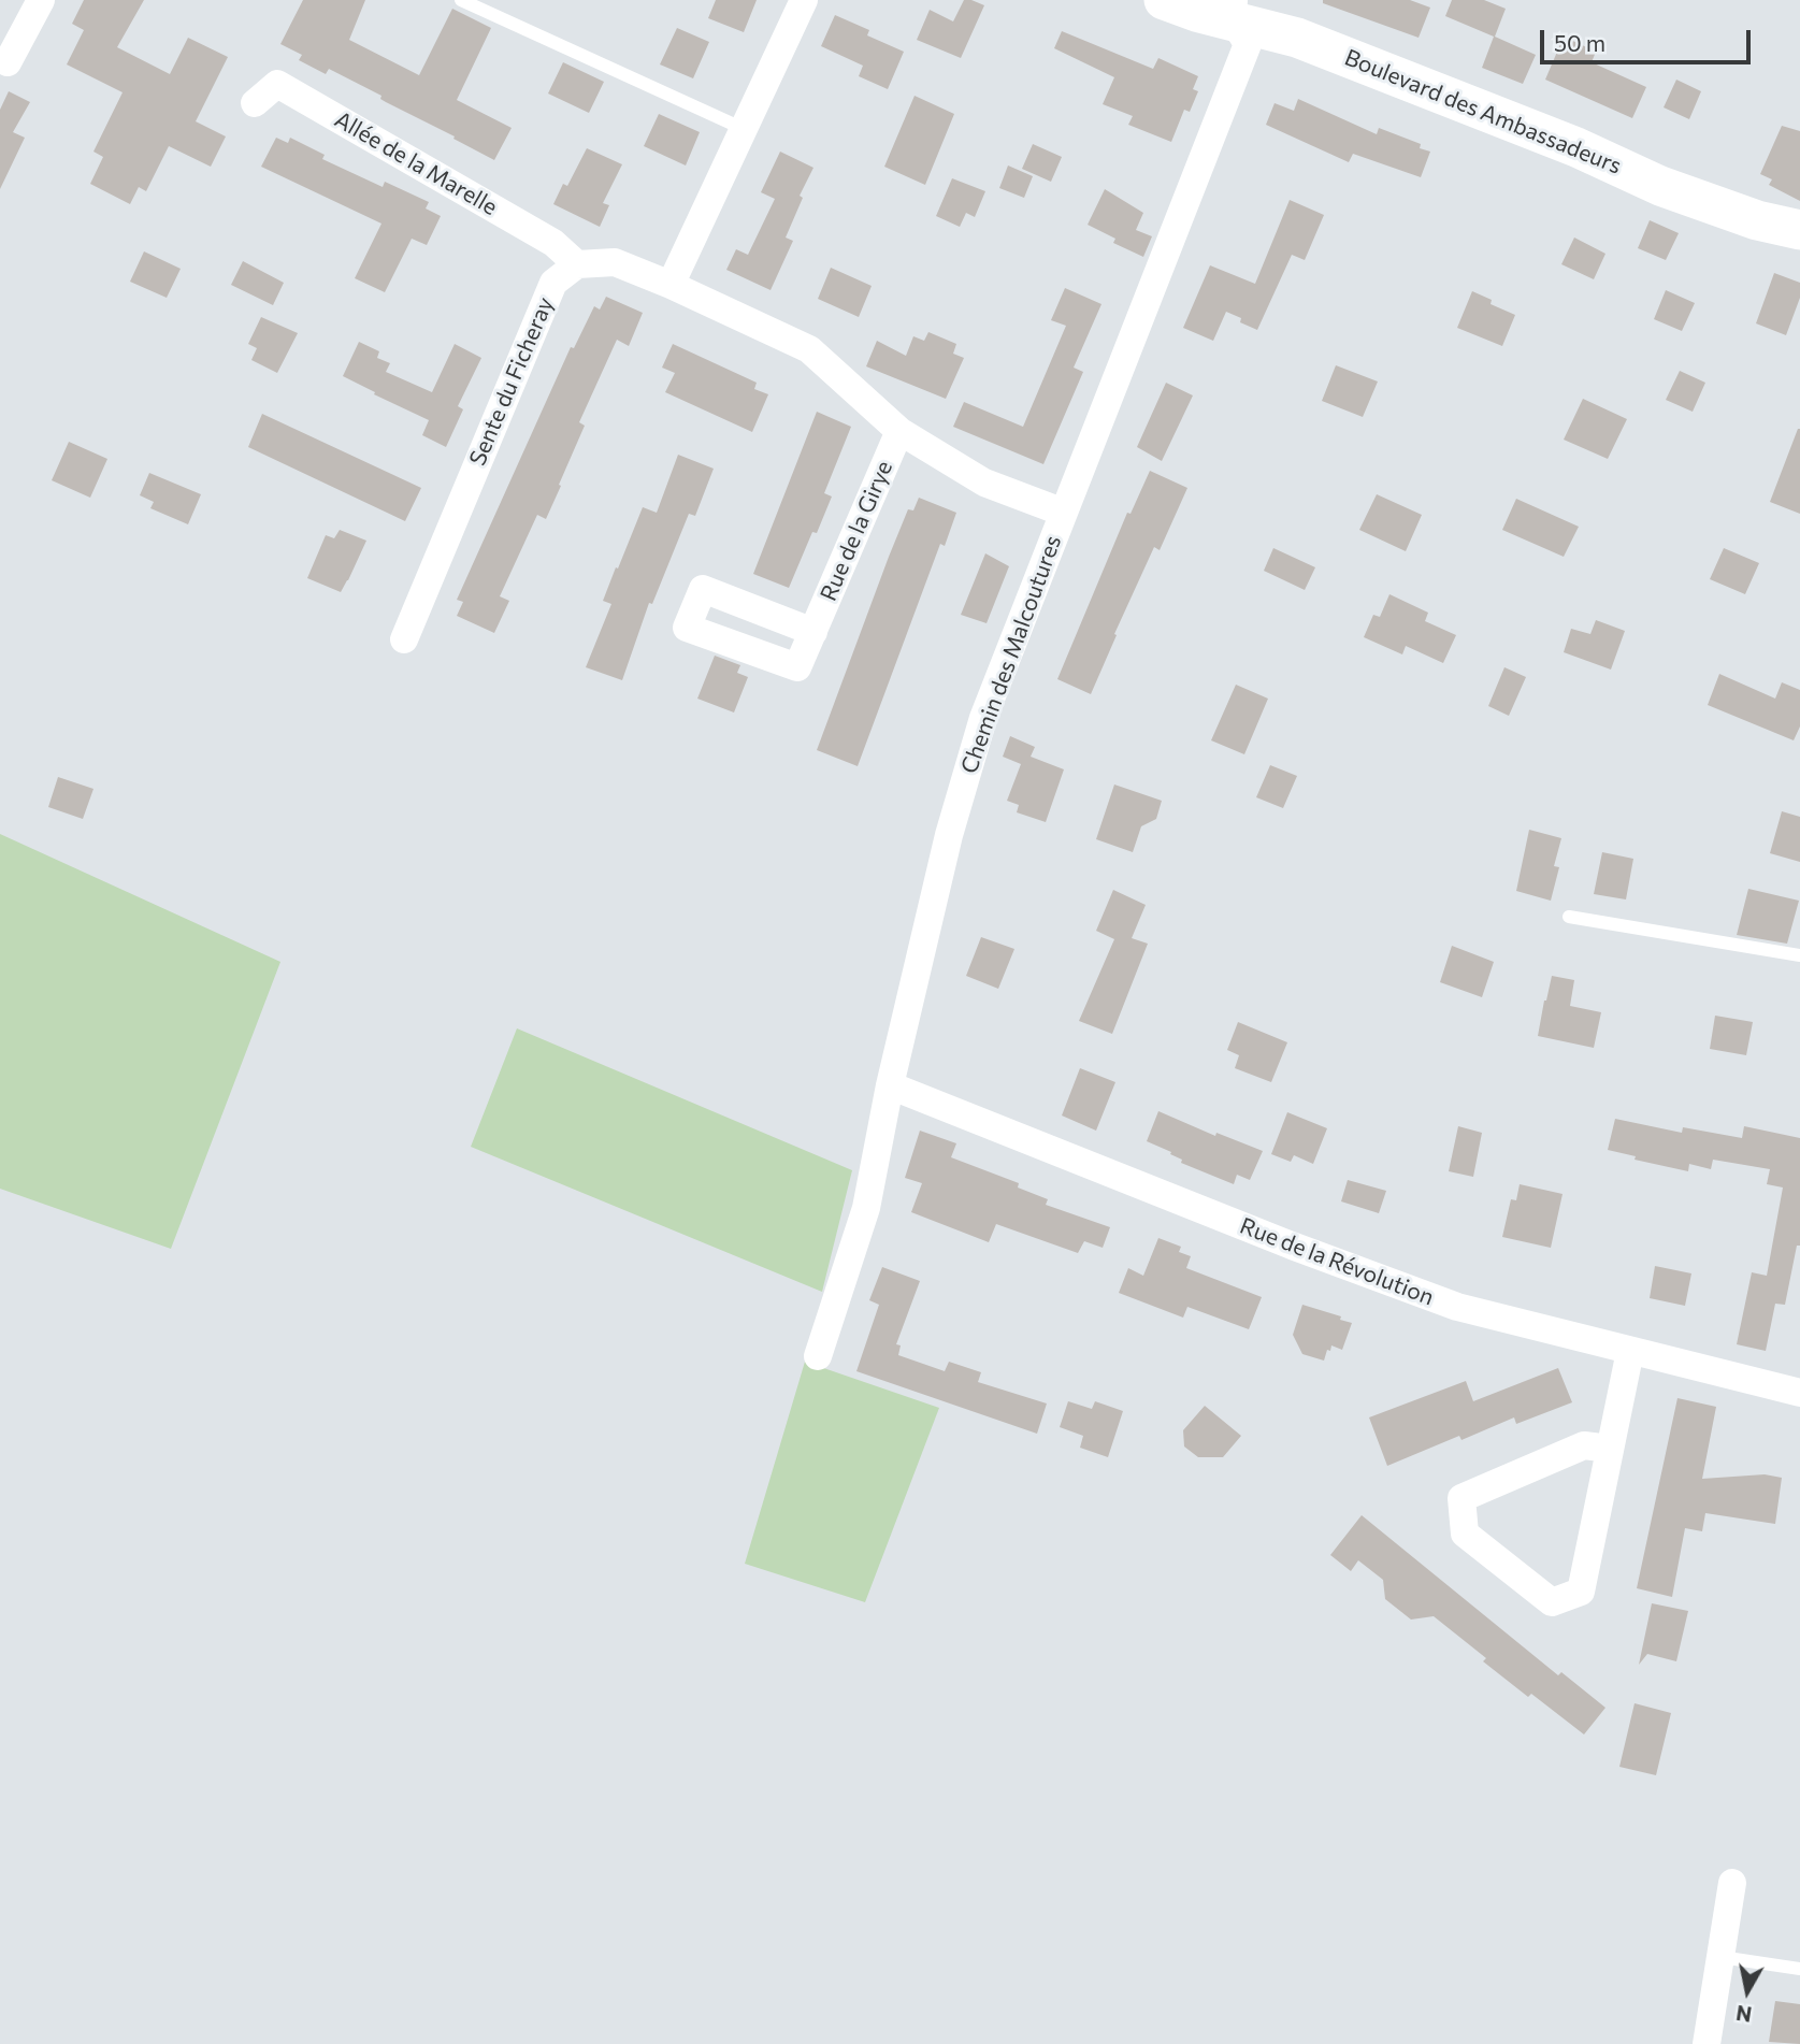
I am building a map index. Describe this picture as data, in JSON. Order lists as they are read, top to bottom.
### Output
{
  "streets": {
    "main road": ["Boulevard des Ambassadeurs"],
    "street": [
      "Allée de la Marelle",
      "Sente du Ficheray",
      "Rue de la Girye",
      "Chemin des Malcoutures",
      "Rue de la Révolution"
    ]
  },
  "crossings": [
    ["Boulevard des Ambassadeurs", "Chemin des Malcoutures"],
    ["Allée de la Marelle", "Sente du Ficheray"],
    ["Chemin des Malcoutures", "Rue de la Révolution"]
  ],
  "scale_bar": "50 m",
  "north": "bottom"
}
